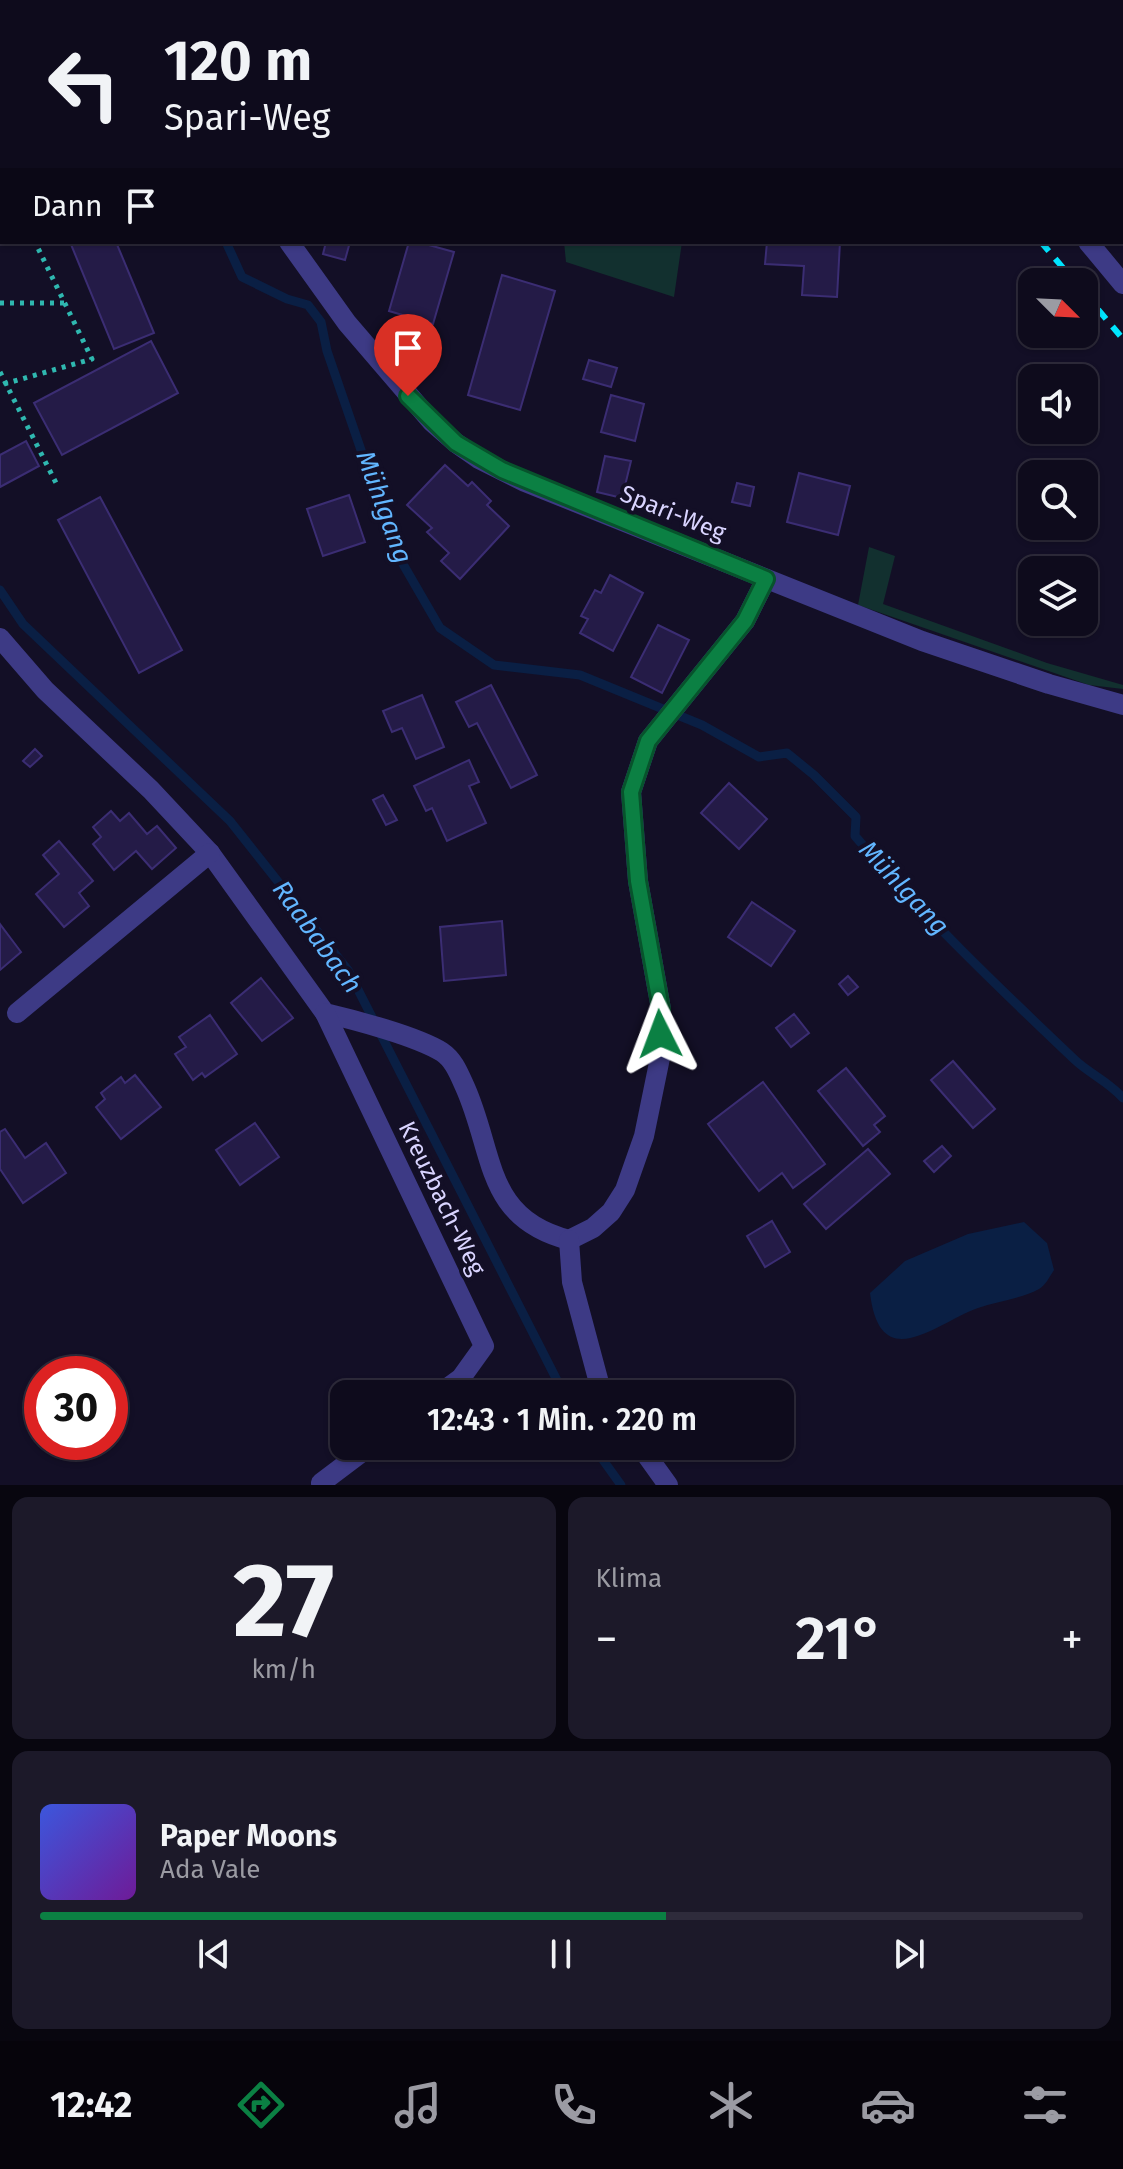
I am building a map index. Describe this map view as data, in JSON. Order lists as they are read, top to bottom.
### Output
{
  "streets": {
    "street": ["Spari-Weg", "Kreuzbach-Weg"]
  },
  "water": ["Mühlgang", "Raababach"],
  "north": "bottom right",
  "page": {
    "turn": ["120 m", "Spari-Weg"],
    "then": "Dann",
    "limit": "30",
    "trip": "12:43 · 1 Min. · 220 m",
    "tile": [
      ["27", "km/h"],
      "Klima"
    ],
    "heat": ["−", "21°", "+"],
    "song": ["Paper Moons", "Ada Vale"],
    "tabs": "12:42"
  }
}
